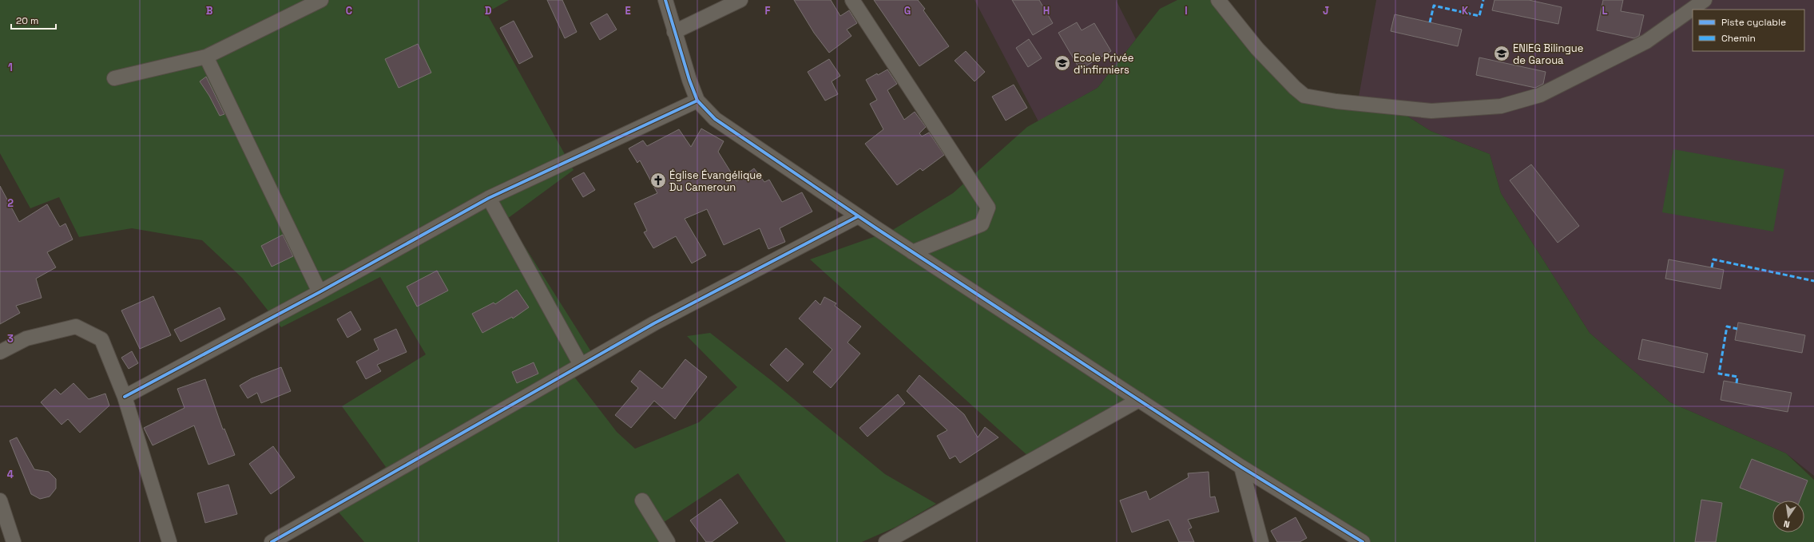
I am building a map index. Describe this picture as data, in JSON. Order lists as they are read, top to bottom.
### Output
{
  "places": {
    "school or university": ["ENIEG Bilingue de Garoua", "Ecole Privée d'infirmiers"],
    "church": ["Église Évangélique Du Cameroun"]
  },
  "legend": ["Piste cyclable", "Chemin"],
  "scale_bar": "20 m",
  "north": "bottom",
  "grid": {
    "columns": [
      "B",
      "C",
      "D",
      "E",
      "F",
      "G",
      "H",
      "I",
      "J",
      "K",
      "L"
    ],
    "rows": [
      "1",
      "2",
      "3",
      "4"
    ]
  }
}
